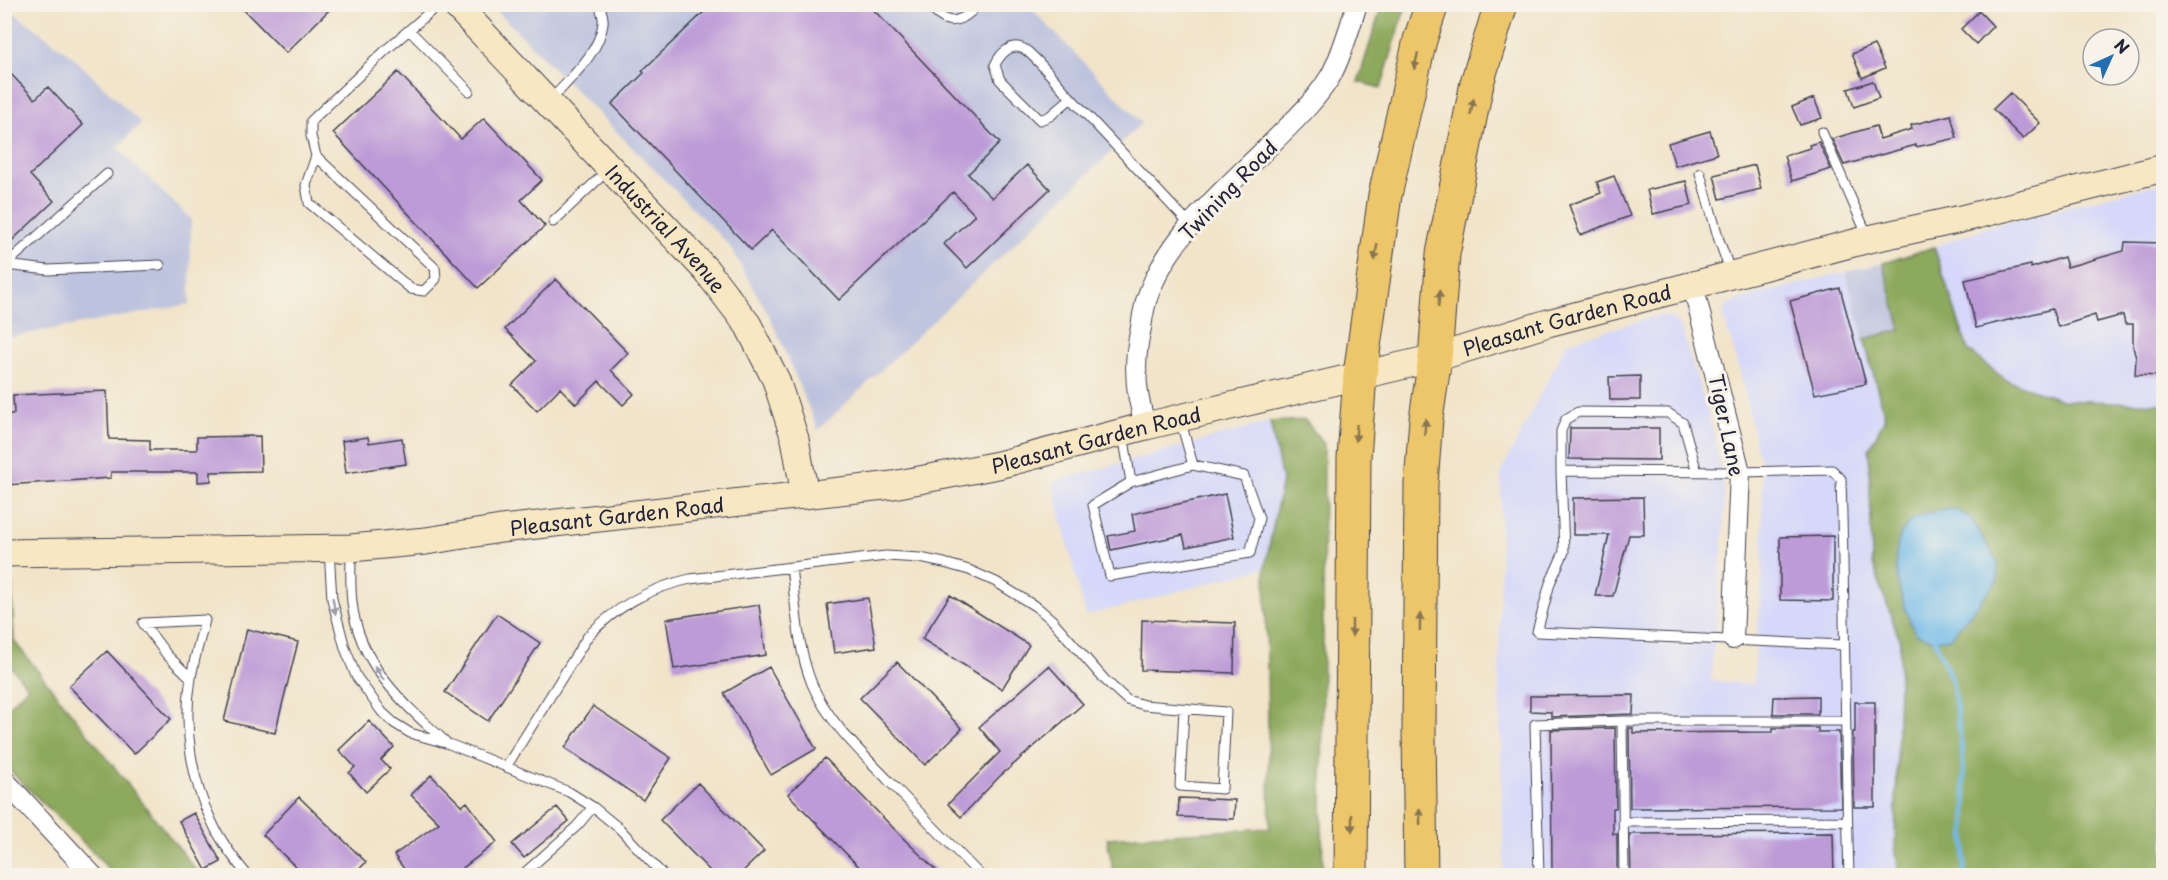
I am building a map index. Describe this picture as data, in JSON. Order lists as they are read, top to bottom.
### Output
{
  "streets": {
    "main road": ["Industrial Avenue", "Pleasant Garden Road"],
    "street": ["Twining Road", "Tiger Lane"]
  },
  "crossings": [
    ["Twining Road", "Pleasant Garden Road"],
    ["Industrial Avenue", "Pleasant Garden Road"],
    ["Pleasant Garden Road", "Tiger Lane"]
  ],
  "north": "top right"
}
